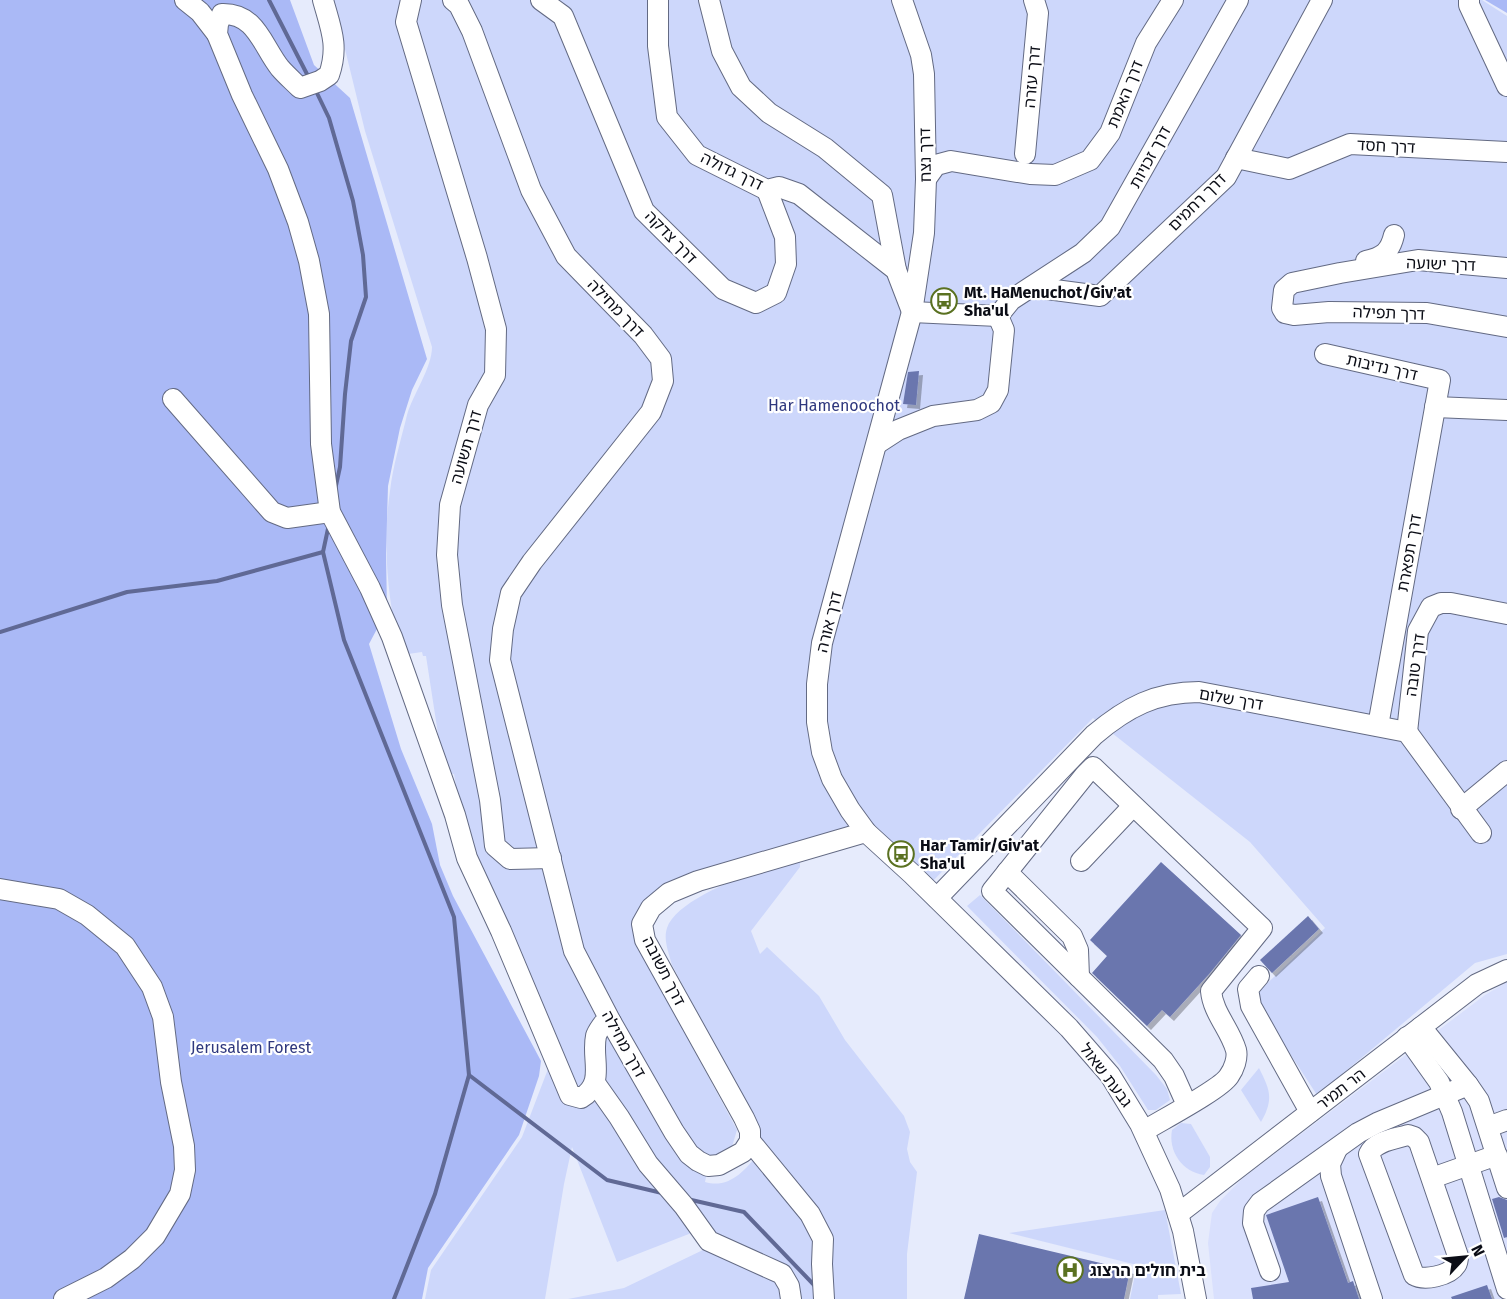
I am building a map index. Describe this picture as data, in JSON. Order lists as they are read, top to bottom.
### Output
{
  "streets": {
    "street": [
      "דרך עזרה",
      "דרך האמת",
      "דרך חסד",
      "דרך נצח",
      "דרך זכויות",
      "דרך גדולה",
      "דרך רחמים",
      "דרך צדקה",
      "דרך ישועה",
      "דרך מחילה",
      "דרך תפילה",
      "דרך נדיבות",
      "דרך תשועה",
      "דרך תפארת",
      "דרך אורה",
      "דרך טובה",
      "דרך שלום",
      "דרך תשובה",
      "גבעת שאול",
      "הר תמיר"
    ]
  },
  "crossings": [
    ["דרך האמת", "דרך נצח"],
    ["דרך חסד", "דרך רחמים"],
    ["דרך נצח", "דרך אורה"],
    ["דרך זכויות", "דרך רחמים"],
    ["דרך גדולה", "דרך צדקה"],
    ["דרך ישועה", "דרך תפילה"],
    ["דרך מחילה", "דרך תשועה"],
    ["דרך מחילה", "דרך תשובה"],
    ["דרך נדיבות", "דרך תפארת"],
    ["דרך תפארת", "דרך שלום"],
    ["דרך אורה", "דרך שלום"],
    ["דרך אורה", "דרך תשובה"],
    ["דרך אורה", "גבעת שאול"],
    ["דרך טובה", "דרך שלום"],
    ["דרך שלום", "גבעת שאול"],
    ["גבעת שאול", "הר תמיר"]
  ],
  "parks": ["Har Hamenoochot", "Jerusalem Forest"],
  "places": {
    "bus stop": ["Mt. HaMenuchot/Giv'at Sha'ul", "Har Tamir/Giv'at Sha'ul"],
    "hospital": ["בית חולים הרצוג"]
  },
  "north": "top right"
}
